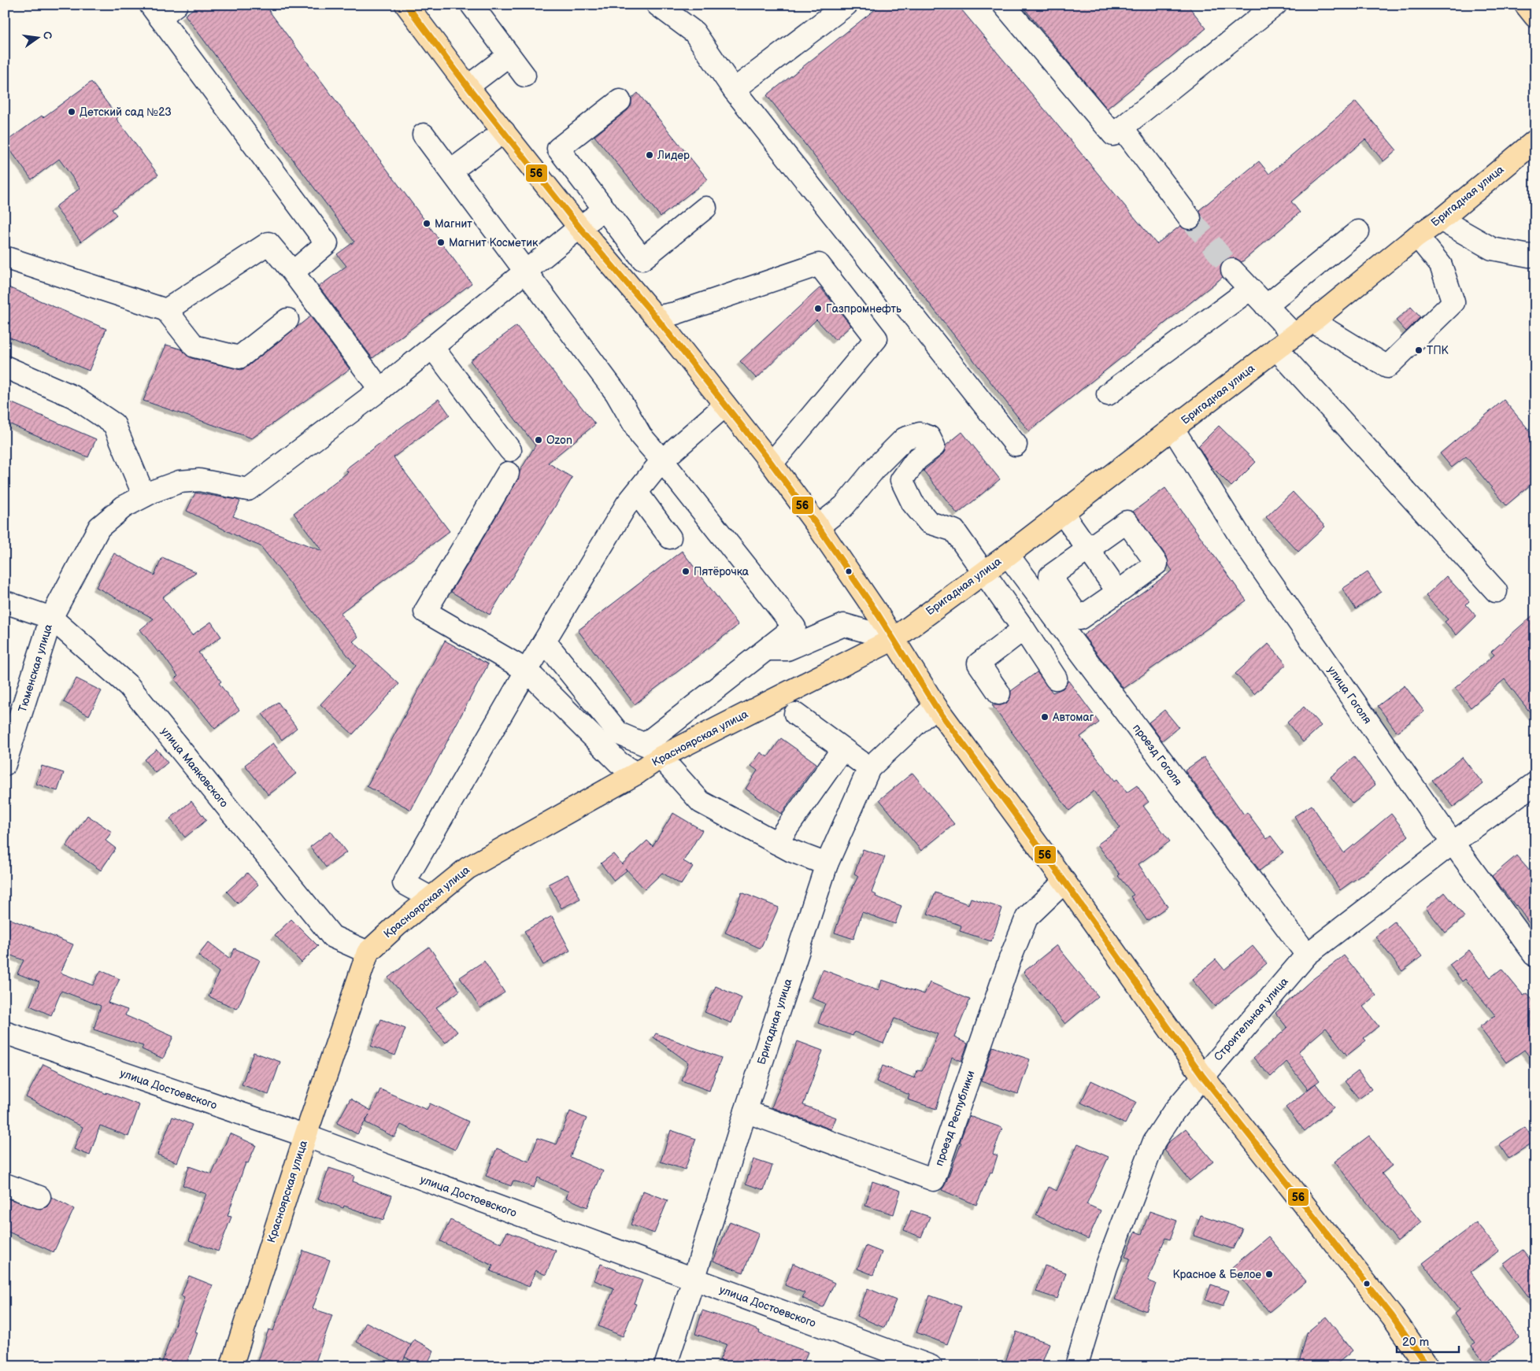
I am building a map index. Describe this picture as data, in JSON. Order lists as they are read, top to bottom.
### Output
{
  "streets": {
    "main road": ["Бригадная улица", "Красноярская улица"],
    "street": [
      "Тюменская улица",
      "улица Гоголя",
      "проезд Гоголя",
      "улица Маяковского",
      "Строительная улица",
      "улица Достоевского",
      "проезд Республики"
    ]
  },
  "crossings": [
    ["Бригадная улица", "улица Гоголя"],
    ["Бригадная улица", "Красноярская улица"],
    ["Бригадная улица", "проезд Гоголя"],
    ["Бригадная улица", "улица Достоевского"],
    ["Бригадная улица", "проезд Республики"],
    ["Тюменская улица", "улица Маяковского"],
    ["улица Гоголя", "Строительная улица"],
    ["Красноярская улица", "улица Маяковского"],
    ["Красноярская улица", "улица Достоевского"],
    ["проезд Гоголя", "Строительная улица"]
  ],
  "places": [
    "Детский сад №23",
    "Лидер",
    "Магнит",
    "Магнит Косметик",
    "Газпромнефть",
    "ТПК",
    "Ozon",
    "Пятёрочка",
    "Автомаг",
    "Красное & Белое"
  ],
  "lines": ["transit line 56"],
  "scale_bar": "20 m",
  "north": "right"
}
